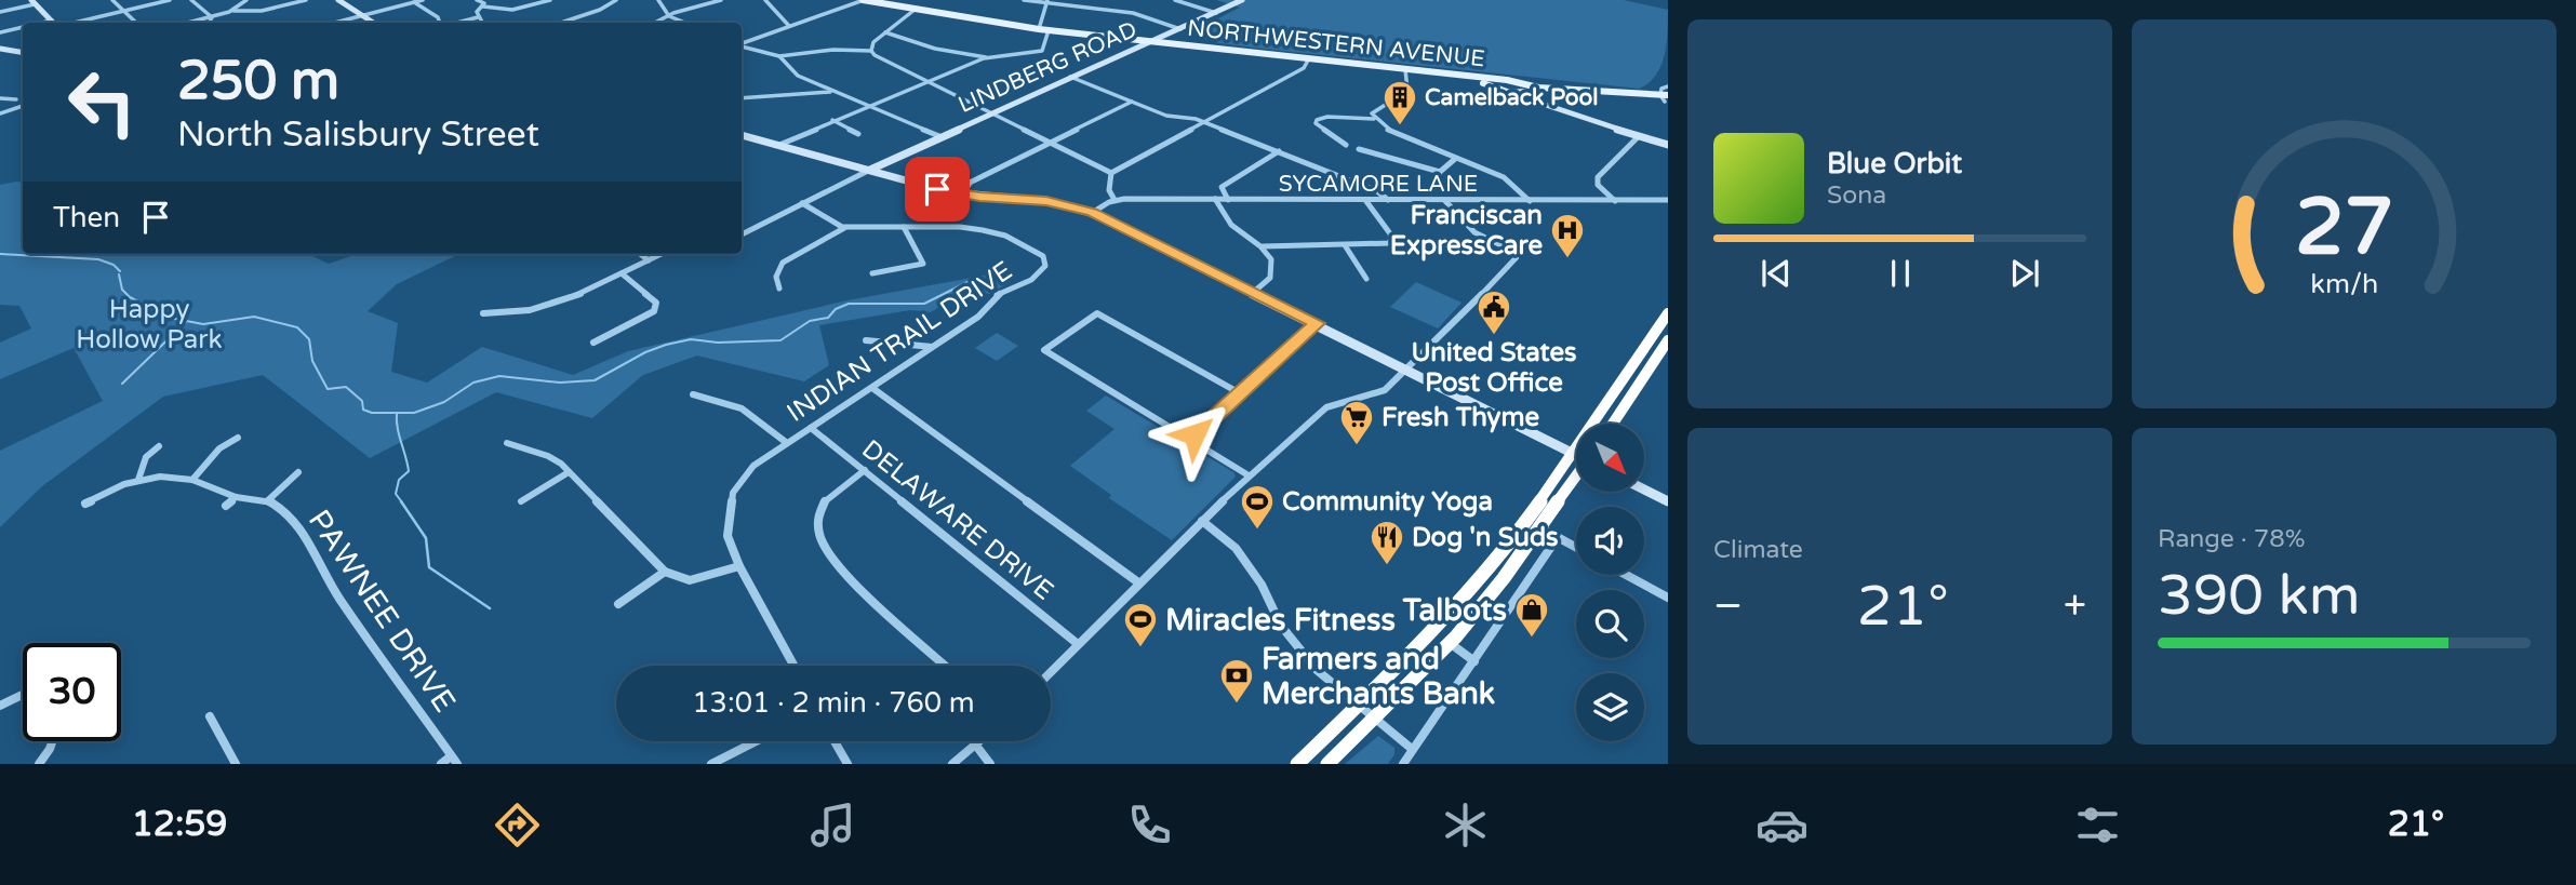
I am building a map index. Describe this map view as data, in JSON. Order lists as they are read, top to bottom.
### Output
{
  "streets": {
    "main road": ["NORTHWESTERN AVENUE"],
    "street": [
      "LINDBERG ROAD",
      "SYCAMORE LANE",
      "INDIAN TRAIL DRIVE",
      "DELAWARE DRIVE",
      "PAWNEE DRIVE"
    ]
  },
  "crossings": [
    ["NORTHWESTERN AVENUE", "LINDBERG ROAD"],
    ["INDIAN TRAIL DRIVE", "DELAWARE DRIVE"]
  ],
  "parks": ["Happy Hollow Park"],
  "places": {
    "building": ["Camelback Pool"],
    "hospital": ["Franciscan ExpressCare"],
    "public building": ["United States Post Office"],
    "supermarket": ["Fresh Thyme"],
    "sports": ["Community Yoga", "Miracles Fitness"],
    "restaurant": ["Dog 'n Suds"],
    "shop": ["Talbots"],
    "bank": ["Farmers and Merchants Bank"]
  },
  "north": "bottom right",
  "page": {
    "turn": ["250 m", "North Salisbury Street"],
    "song": ["Blue Orbit", "Sona"],
    "then": "Then",
    "tile": [
      "Climate",
      ["Range · 78%", "390 km"]
    ],
    "heat": ["−", "21°", "+"],
    "limit": "30",
    "trip": "13:01 · 2 min · 760 m",
    "tabs": ["12:59", "21°"],
    "gauge": ["27", "km/h"]
  }
}
